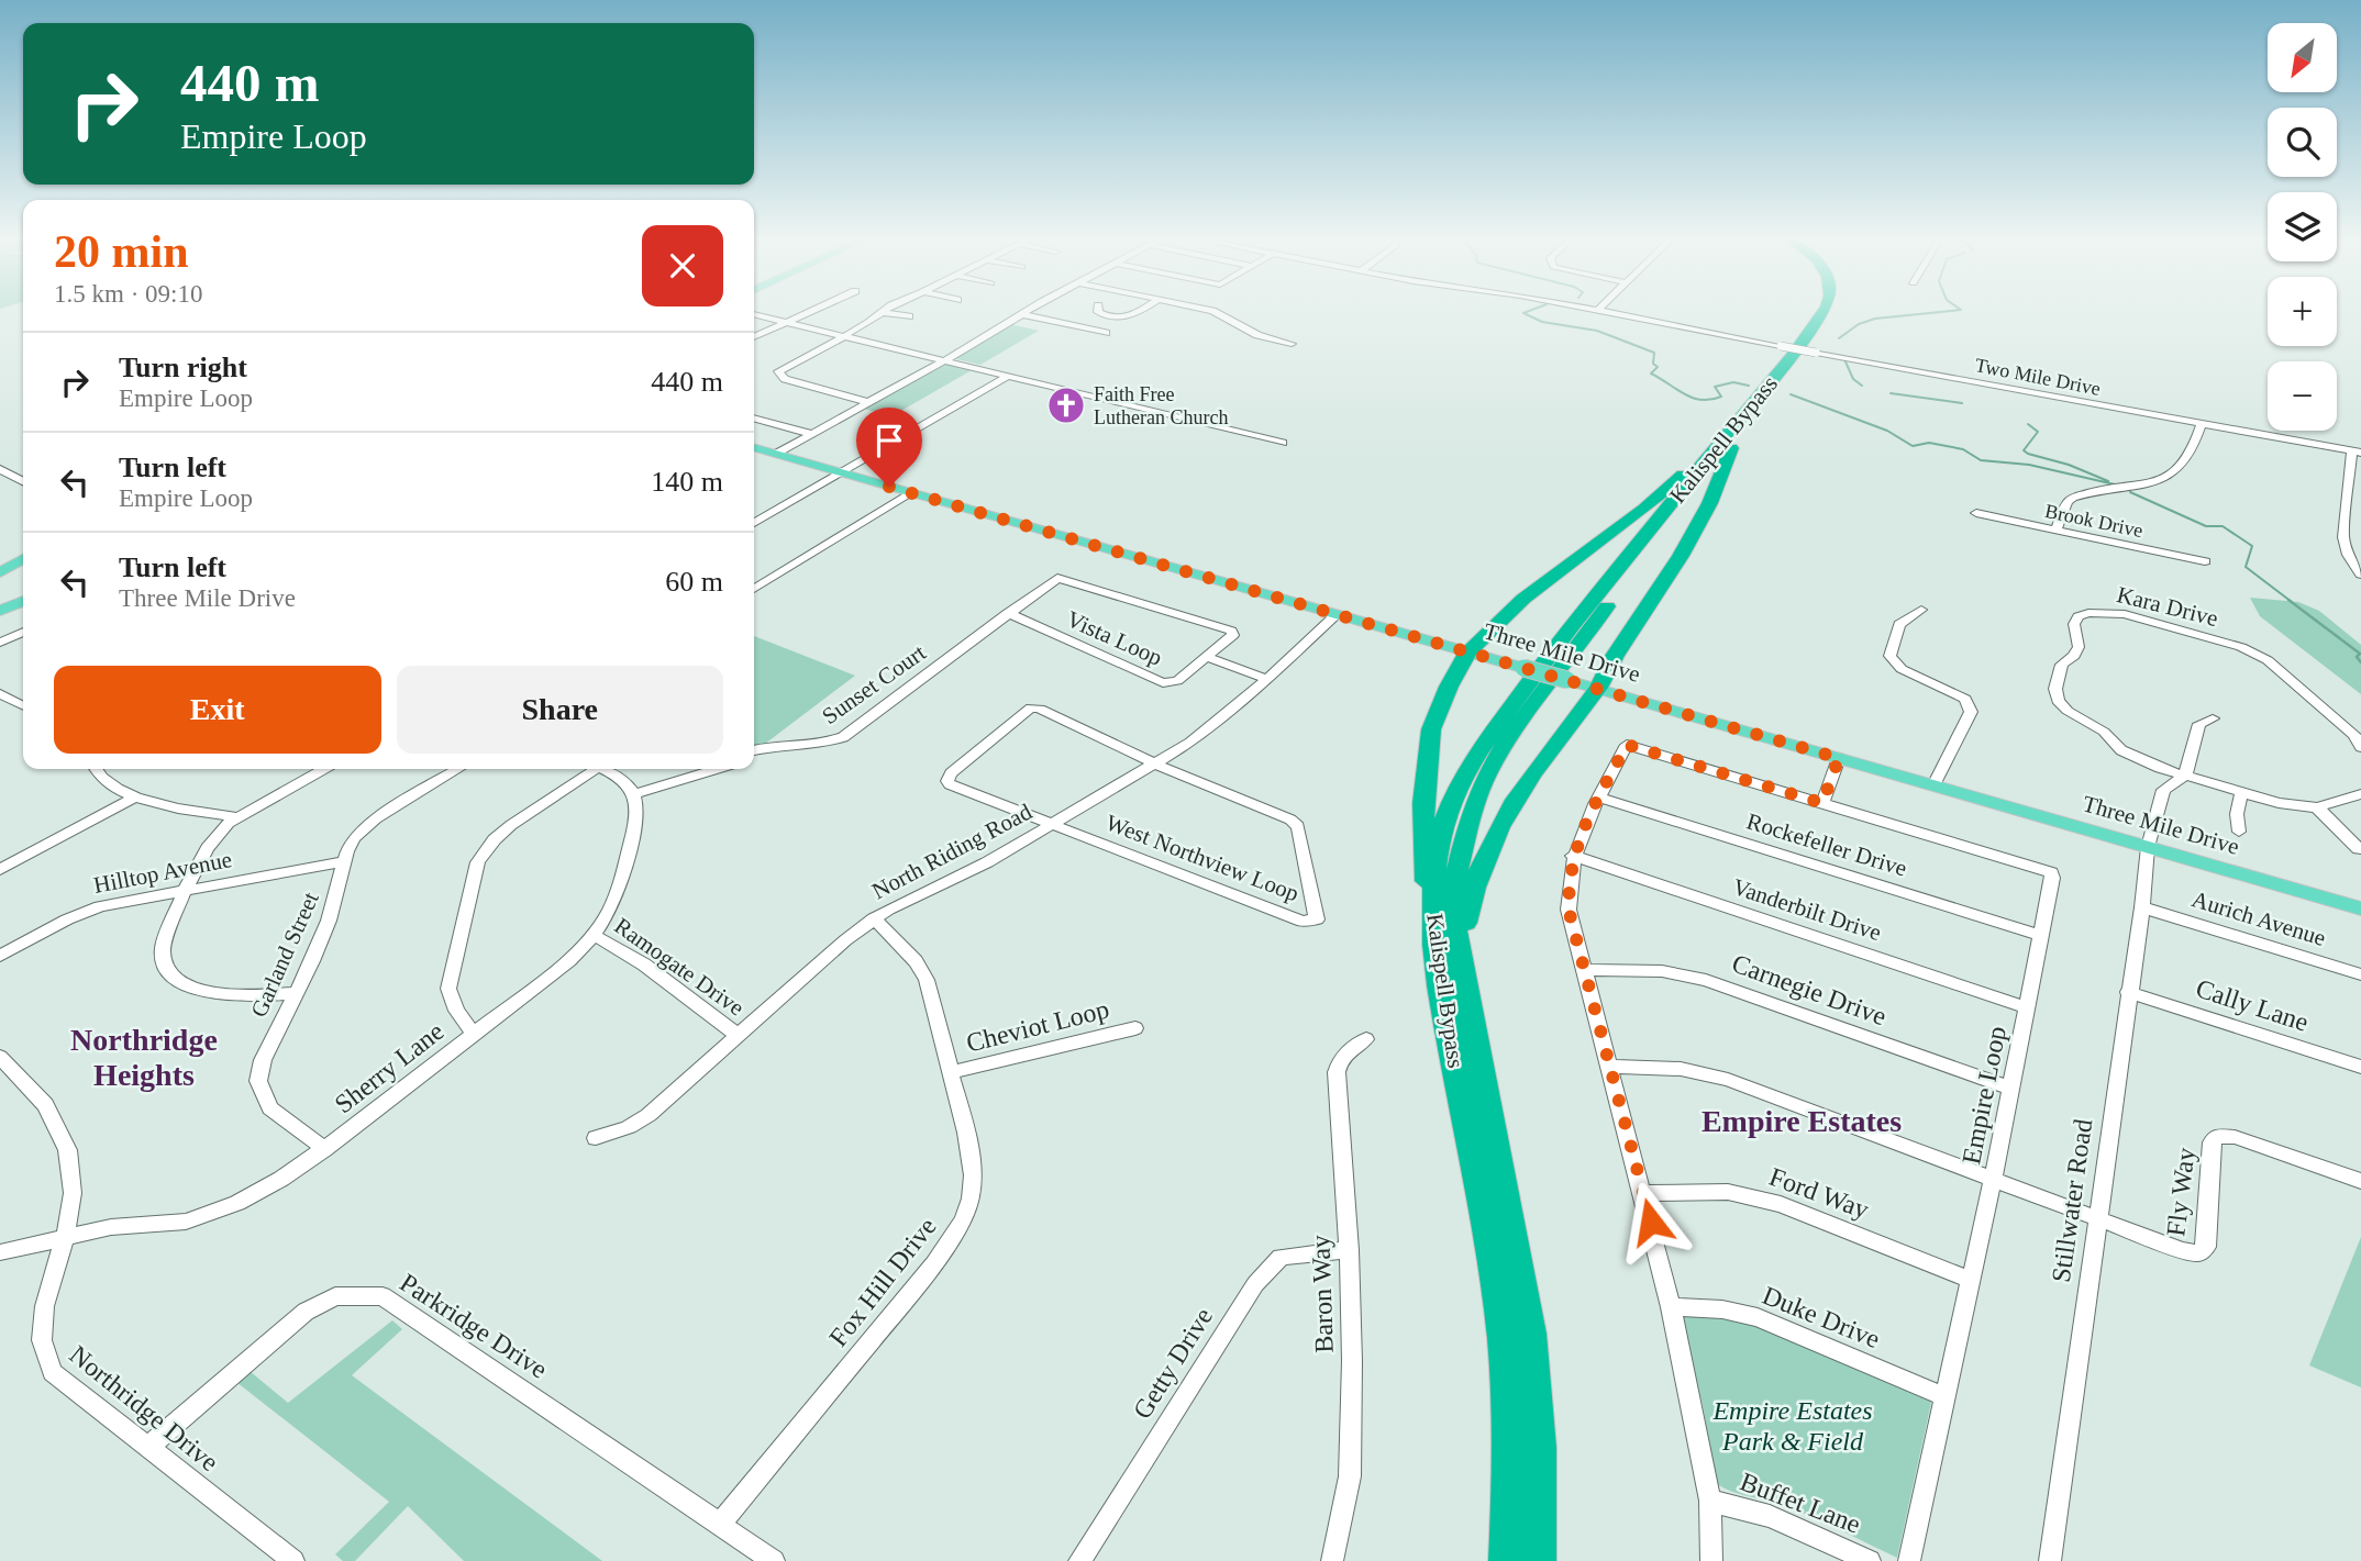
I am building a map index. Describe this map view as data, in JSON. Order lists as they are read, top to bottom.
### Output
{
  "streets": {
    "highway": ["Kalispell Bypass"],
    "main road": ["Three Mile Drive"],
    "street": [
      "Two Mile Drive",
      "Brook Drive",
      "Kara Drive",
      "Vista Loop",
      "Sunset Court",
      "Rockefeller Drive",
      "North Riding Road",
      "West Northview Loop",
      "Hilltop Avenue",
      "Vanderbilt Drive",
      "Aurich Avenue",
      "Garland Street",
      "Ramogate Drive",
      "Carnegie Drive",
      "Cally Lane",
      "Cheviot Loop",
      "Sherry Lane",
      "Empire Loop",
      "Fly Way",
      "Ford Way",
      "Stillwater Road",
      "Fox Hill Drive",
      "Baron Way",
      "Duke Drive",
      "Parkridge Drive",
      "Getty Drive",
      "Northridge Drive",
      "Buffet Lane"
    ]
  },
  "crossings": [
    ["Kara Drive", "Stillwater Road"],
    ["Vista Loop", "Sunset Court"],
    ["Three Mile Drive", "North Riding Road"],
    ["Three Mile Drive", "Stillwater Road"],
    ["Rockefeller Drive", "Empire Loop"],
    ["North Riding Road", "West Northview Loop"],
    ["North Riding Road", "Ramogate Drive"],
    ["North Riding Road", "Fox Hill Drive"],
    ["Hilltop Avenue", "Garland Street"],
    ["Vanderbilt Drive", "Empire Loop"],
    ["Aurich Avenue", "Stillwater Road"],
    ["Garland Street", "Sherry Lane"],
    ["Ramogate Drive", "Sherry Lane"],
    ["Carnegie Drive", "Empire Loop"],
    ["Cally Lane", "Stillwater Road"],
    ["Cheviot Loop", "Fox Hill Drive"],
    ["Sherry Lane", "Northridge Drive"],
    ["Empire Loop", "Ford Way"],
    ["Empire Loop", "Duke Drive"],
    ["Empire Loop", "Buffet Lane"],
    ["Fly Way", "Stillwater Road"],
    ["Fox Hill Drive", "Parkridge Drive"],
    ["Baron Way", "Getty Drive"],
    ["Parkridge Drive", "Northridge Drive"]
  ],
  "districts": ["Northridge Heights", "Empire Estates"],
  "parks": ["Empire Estates Park & Field"],
  "places": {
    "church": ["Faith Free Lutheran Church"]
  },
  "north": "bottom left",
  "page": {
    "map_buttons": ["+", "−"],
    "turn": ["440 m", "Empire Loop"],
    "heading": ["20 min", "1.5 km · 09:10"],
    "list": [
      {
        "name": "Turn right",
        "note": "Empire Loop",
        "value": "440 m"
      },
      {
        "name": "Turn left",
        "note": "Empire Loop",
        "value": "140 m"
      },
      {
        "name": "Turn left",
        "note": "Three Mile Drive",
        "value": "60 m"
      }
    ],
    "buttons": ["Exit", "Share"]
  }
}
